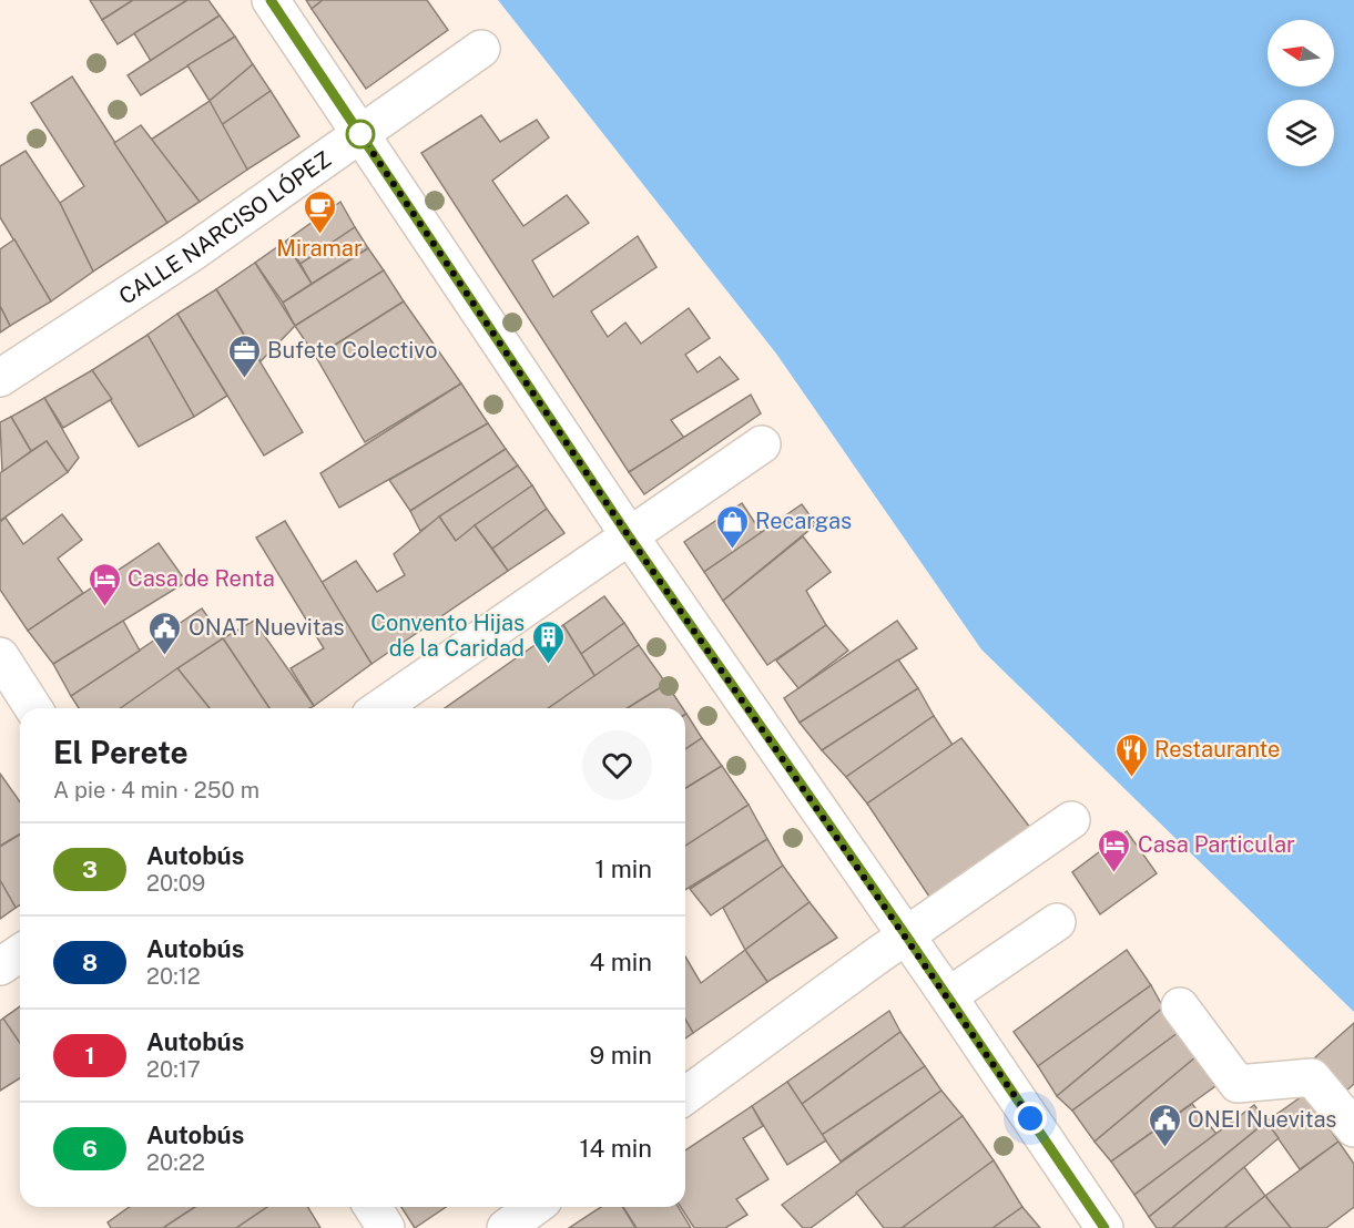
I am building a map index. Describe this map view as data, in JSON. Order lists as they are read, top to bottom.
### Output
{
  "streets": {
    "main road": ["CALLE NARCISO LÓPEZ"]
  },
  "places": {
    "cafe": ["Miramar"],
    "office": ["Bufete Colectivo"],
    "shop": ["Recargas"],
    "hotel": ["Casa de Renta", "Casa Particular"],
    "public building": ["ONAT Nuevitas", "ONEI Nuevitas"],
    "building": ["Convento Hijas de la Caridad"],
    "restaurant": ["Restaurante"]
  },
  "lines": ["bus line 3"],
  "north": "left",
  "page": {
    "heading": ["El Perete", "A pie · 4 min · 250 m"],
    "list": [
      {
        "mark": "3",
        "name": "Autobús",
        "note": "20:09",
        "value": "1 min"
      },
      {
        "mark": "8",
        "name": "Autobús",
        "note": "20:12",
        "value": "4 min"
      },
      {
        "mark": "1",
        "name": "Autobús",
        "note": "20:17",
        "value": "9 min"
      },
      {
        "mark": "6",
        "name": "Autobús",
        "note": "20:22",
        "value": "14 min"
      }
    ]
  }
}
